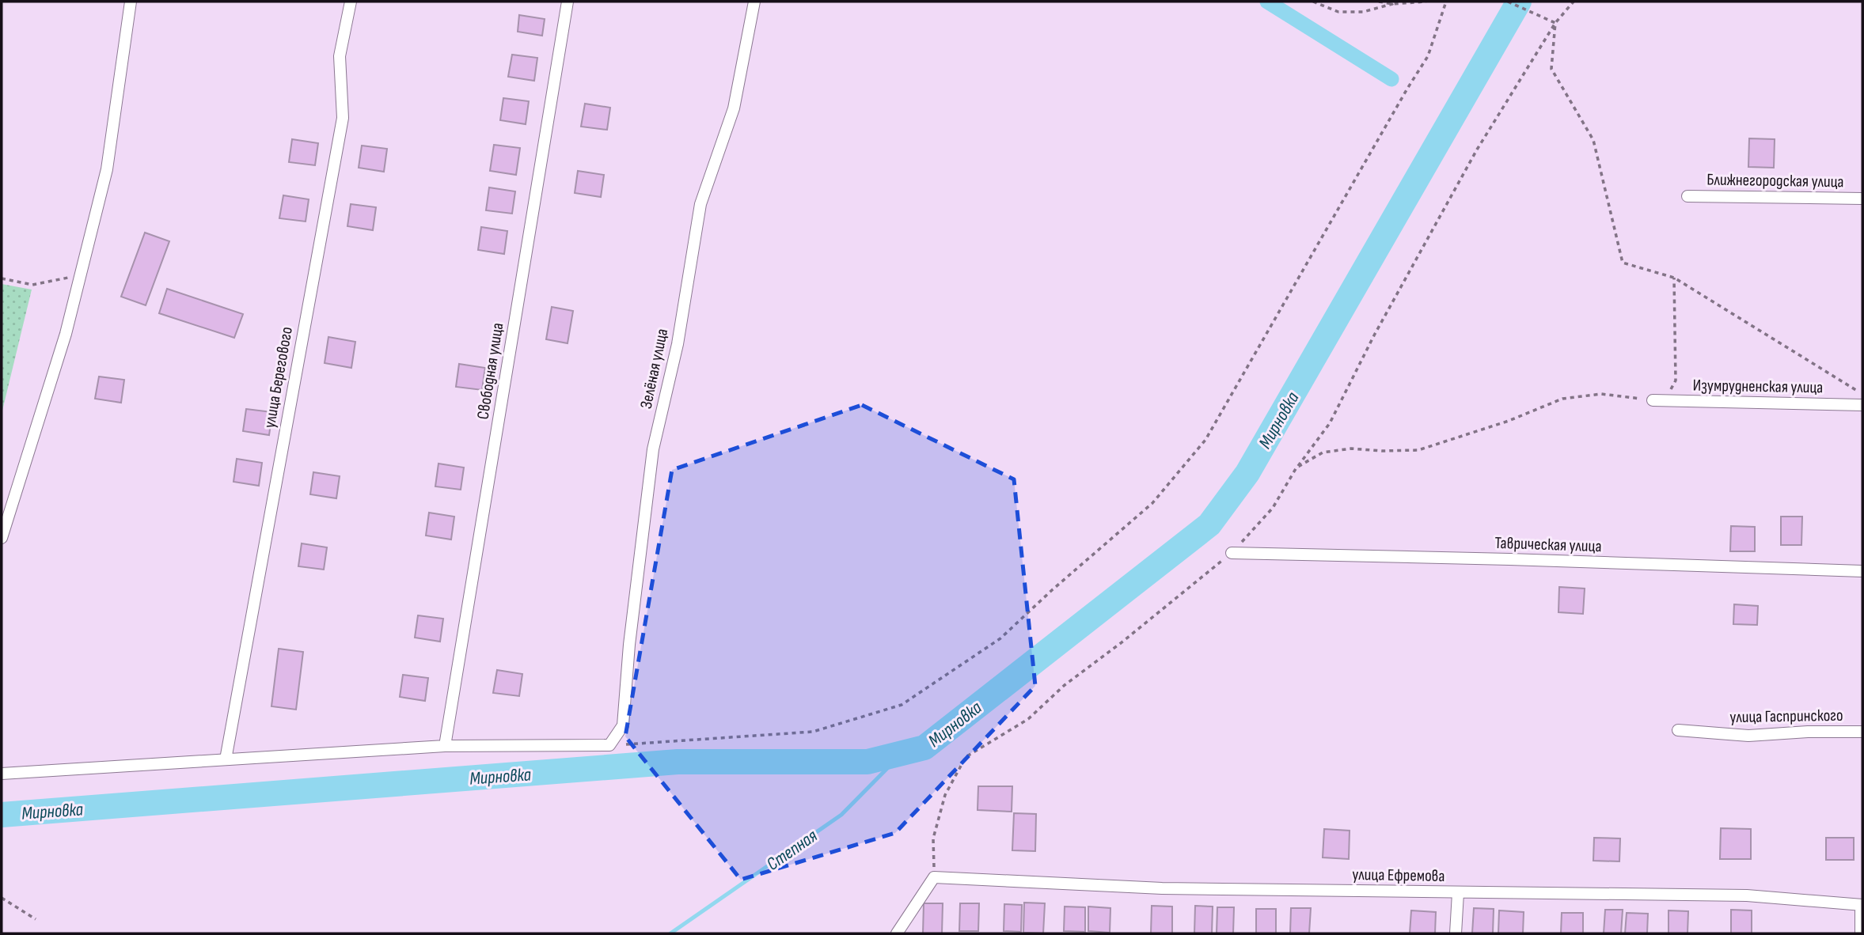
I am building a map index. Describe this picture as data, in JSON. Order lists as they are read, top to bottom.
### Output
{
  "streets": {
    "street": [
      "Ближнегородская улица",
      "Зелёная улица",
      "Свободная улица",
      "улица Берегового",
      "Изумрудненская улица",
      "Таврическая улица",
      "улица Гаспринского",
      "улица Ефремова"
    ]
  },
  "water": ["Мирновка", "Степная"]
}
